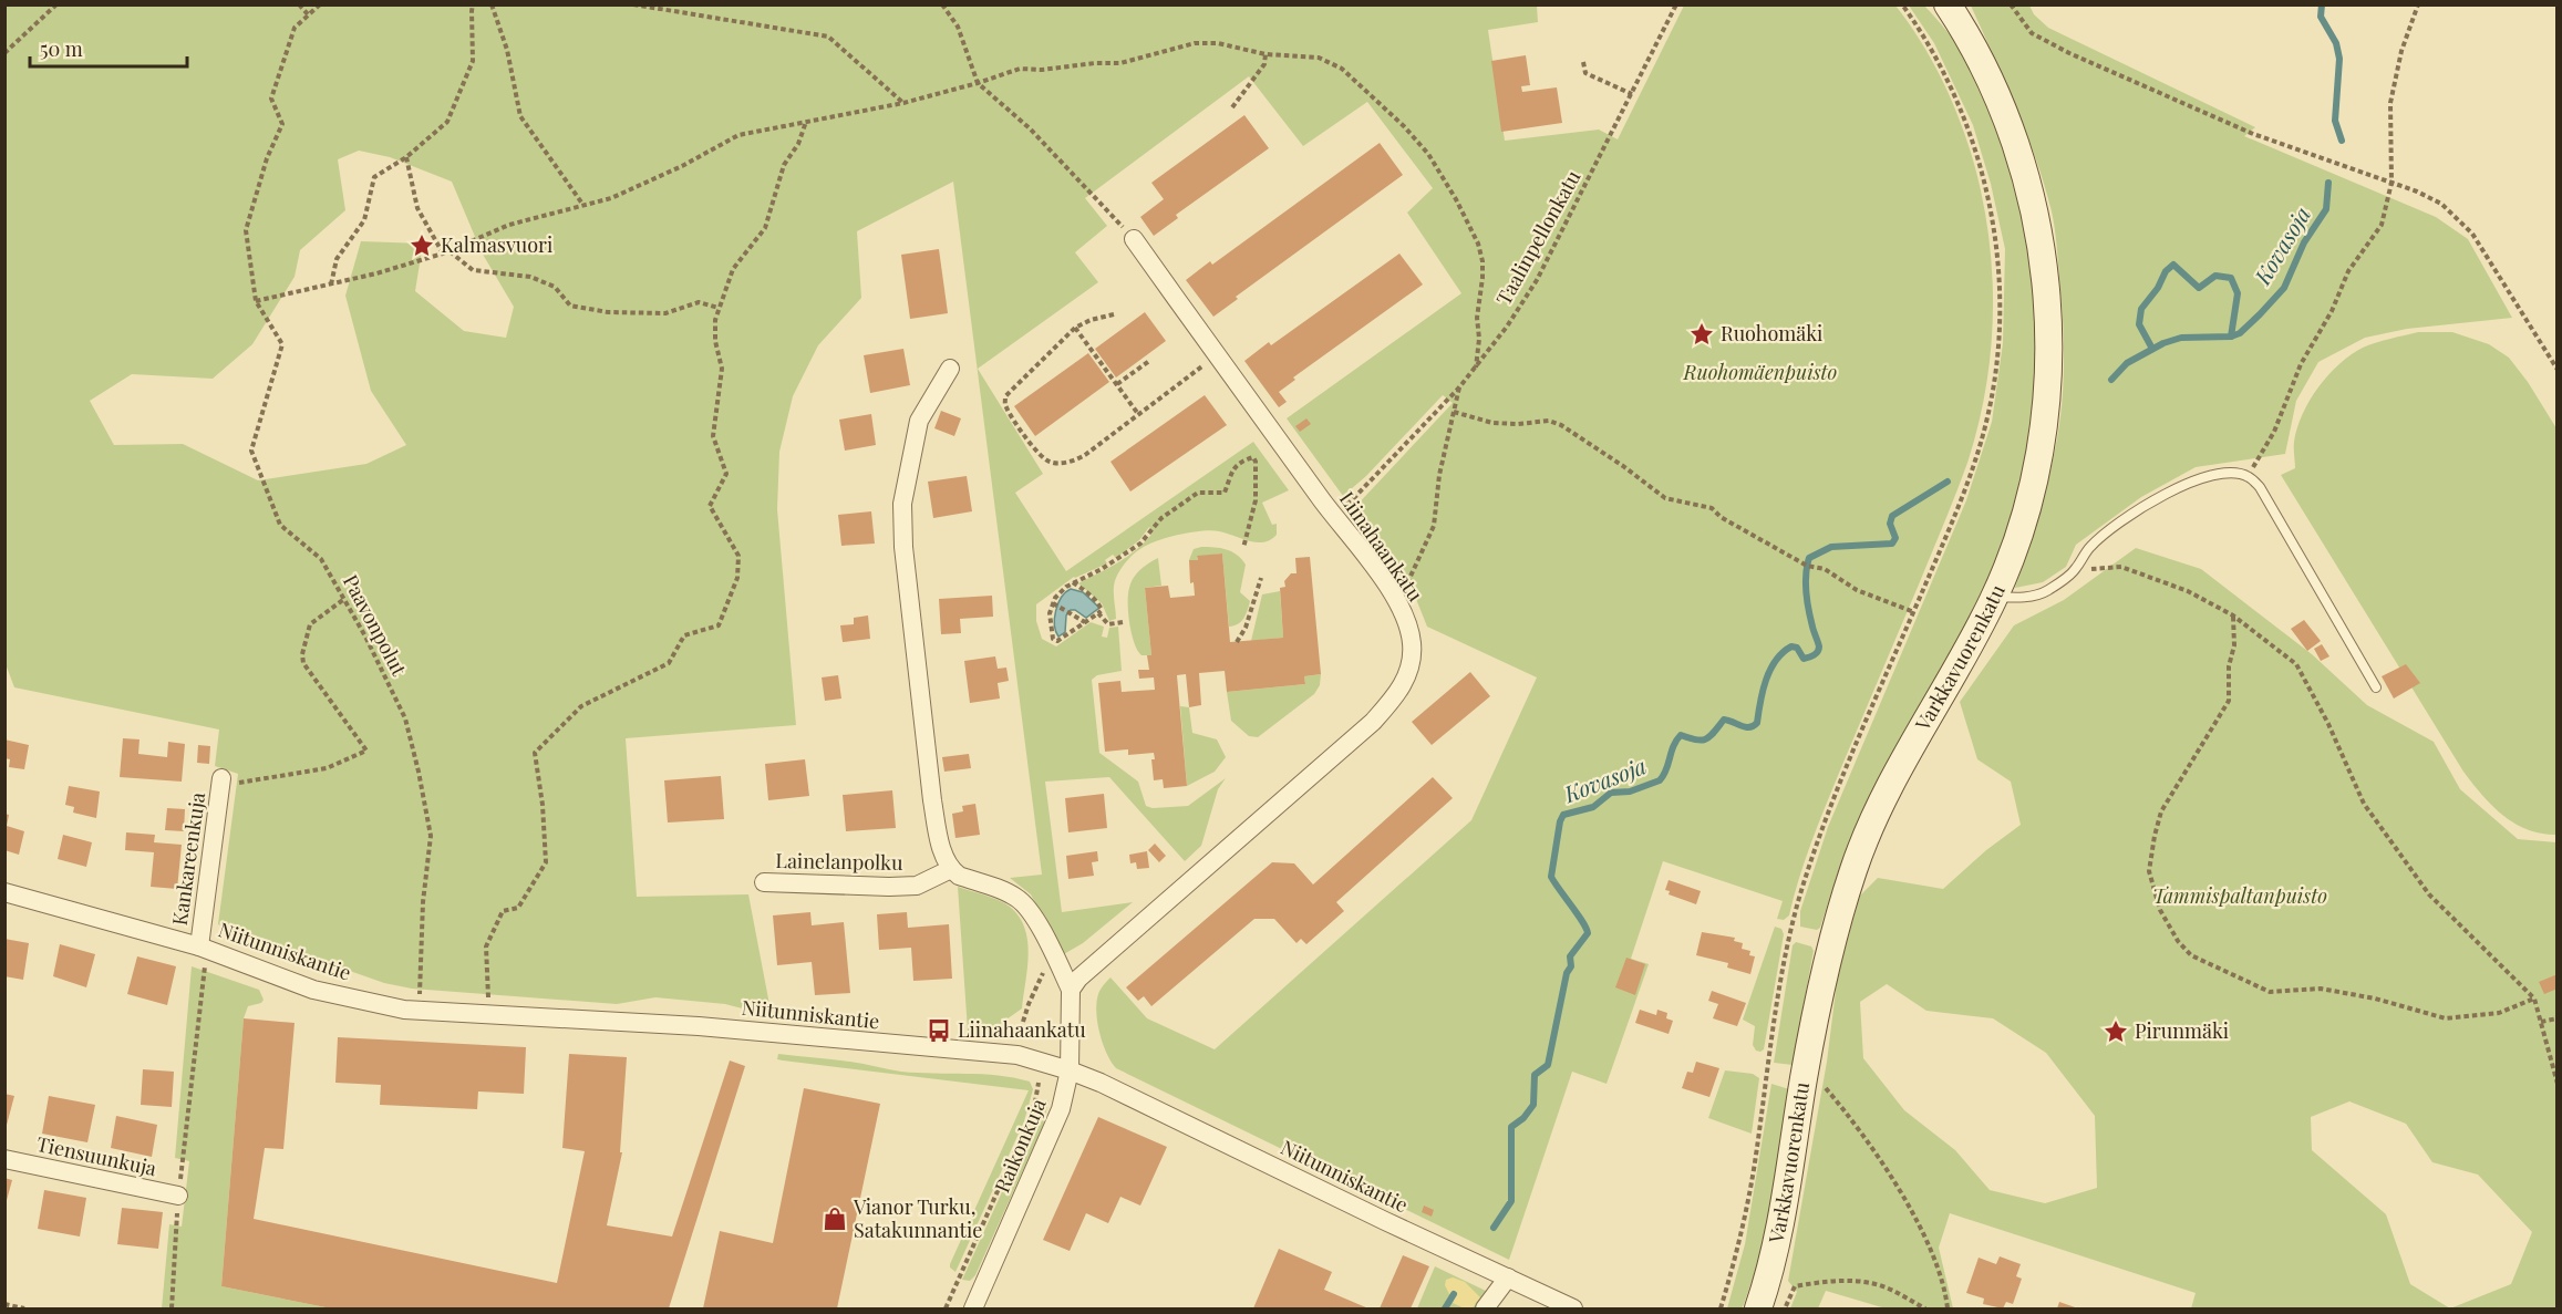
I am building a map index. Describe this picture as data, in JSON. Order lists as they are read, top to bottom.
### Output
{
  "streets": {
    "street": [
      "Liinahaankatu",
      "Varkkavuorenkatu",
      "Kankareenkuja",
      "Lainelanpolku",
      "Niitunniskantie",
      "Raikonkuja",
      "Tiensuunkuja"
    ],
    "path": ["Taalinpellonkatu", "Paavonpolut"]
  },
  "crossings": [
    ["Taalinpellonkatu", "Liinahaankatu"],
    ["Kankareenkuja", "Niitunniskantie"],
    ["Niitunniskantie", "Raikonkuja"]
  ],
  "water": ["Kovasoja"],
  "parks": ["Ruohomäenpuisto", "Tammispaltanpuisto"],
  "places": {
    "place": ["Kalmasvuori", "Ruohomäki", "Pirunmäki"],
    "bus stop": ["Liinahaankatu"],
    "shop": ["Vianor Turku, Satakunnantie"]
  },
  "scale_bar": "50 m"
}
